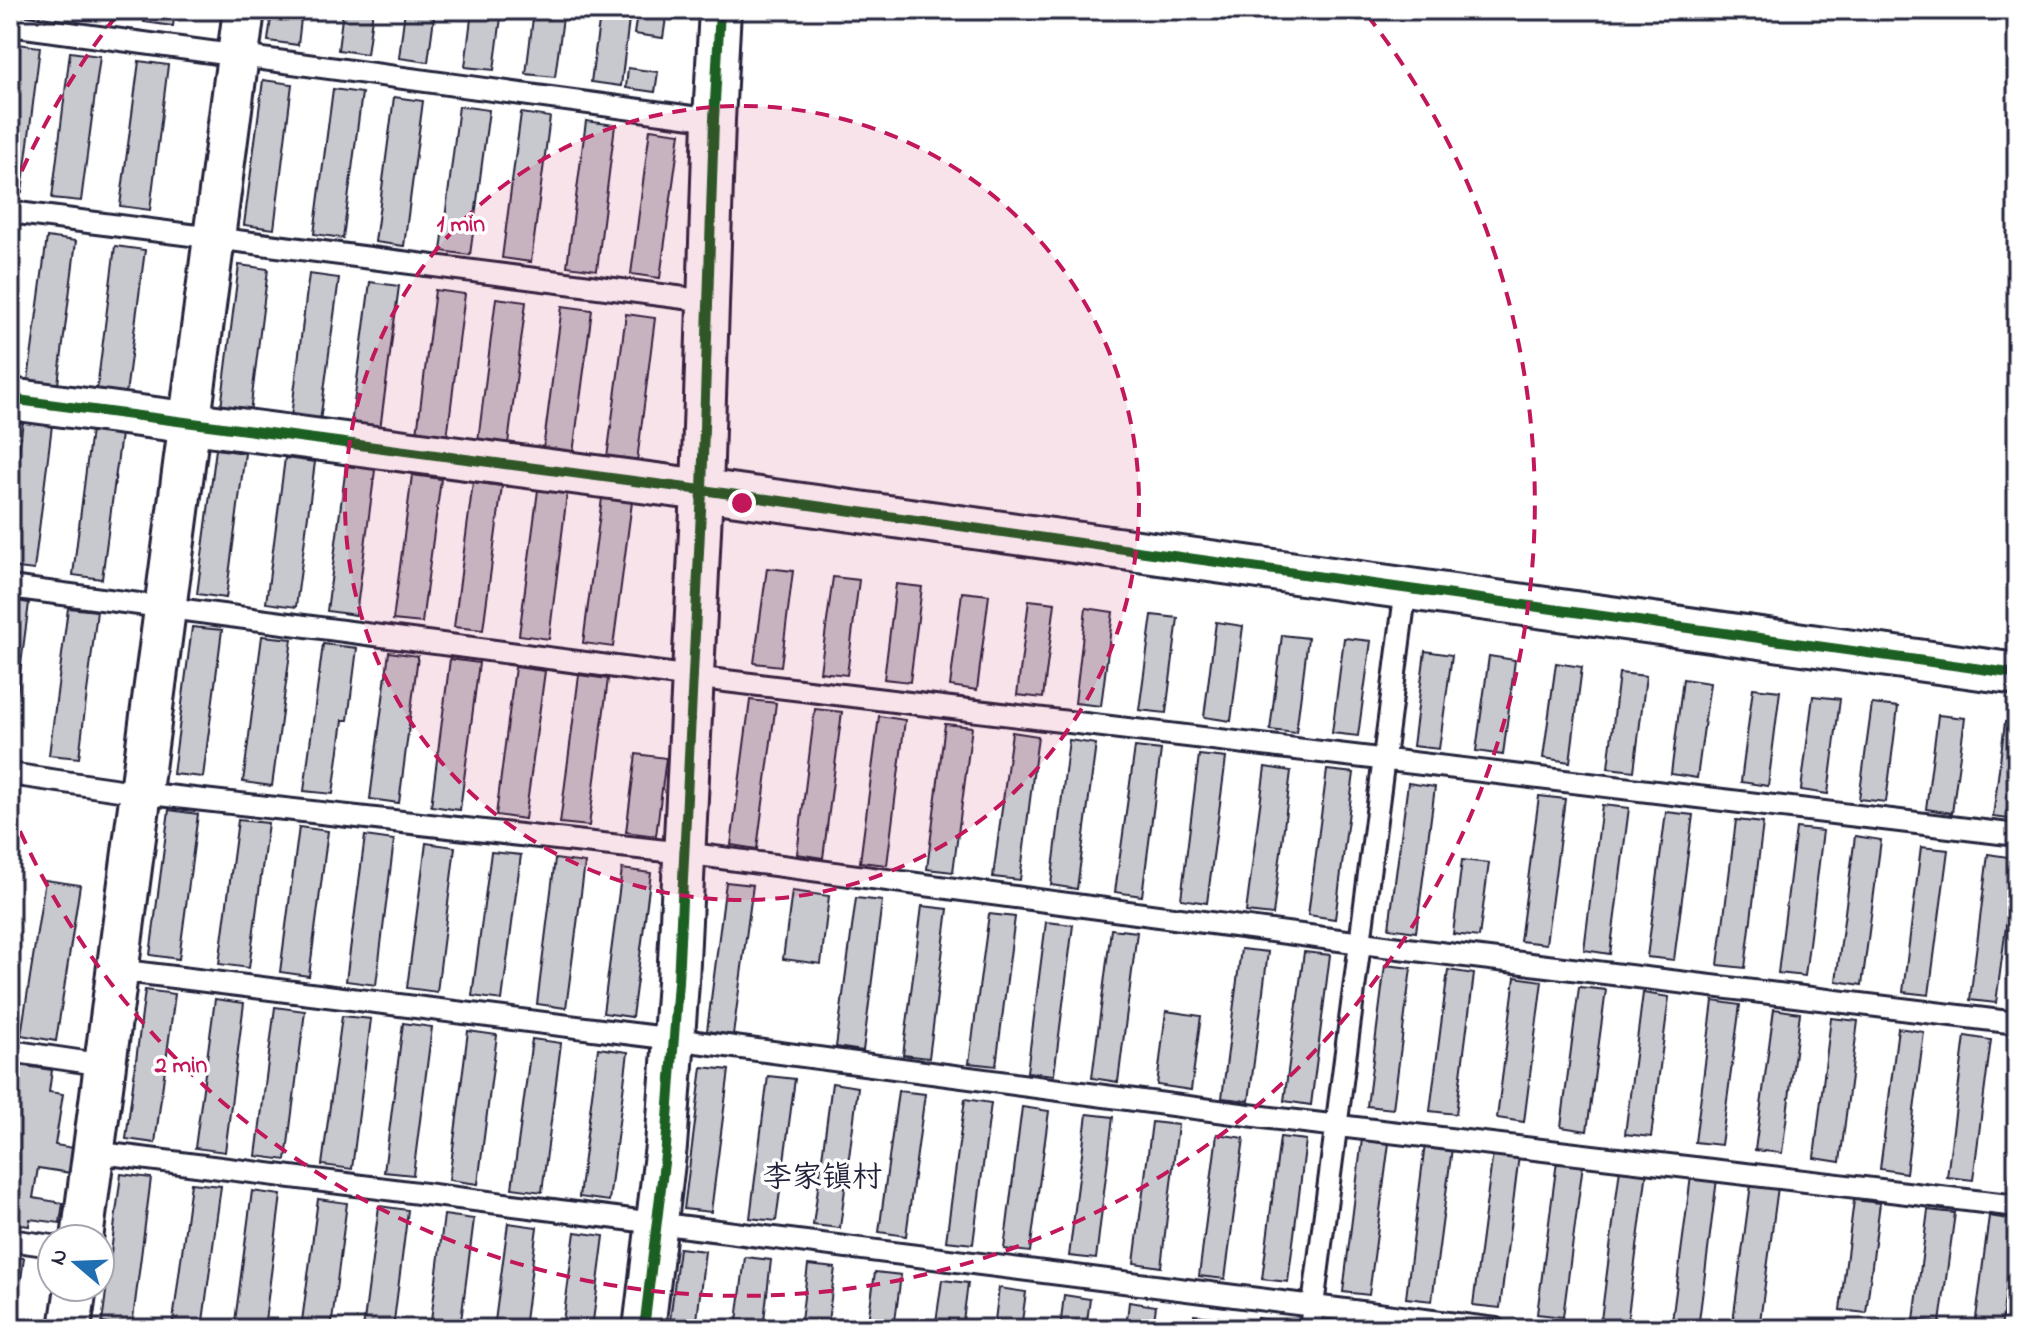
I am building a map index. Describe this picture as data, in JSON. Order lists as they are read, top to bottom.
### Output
{
  "districts": ["李家镇村"],
  "north": "left",
  "rings": ["1 min", "2 min"]
}
